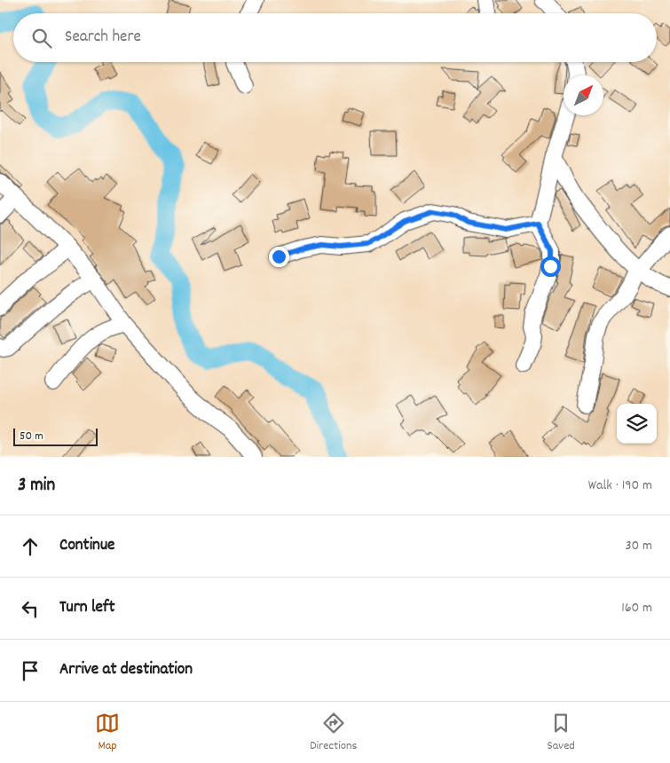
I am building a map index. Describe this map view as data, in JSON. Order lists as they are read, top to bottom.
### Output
{
  "scale_bar": "50 m",
  "north": "top right",
  "page": {
    "search": "Search here",
    "scale": "50 m",
    "heading": ["3 min", "Walk · 190 m"],
    "list": [
      ["Continue", "30 m"],
      ["Turn left", "160 m"],
      "Arrive at destination"
    ],
    "nav": ["Map", "Directions", "Saved"]
  }
}
